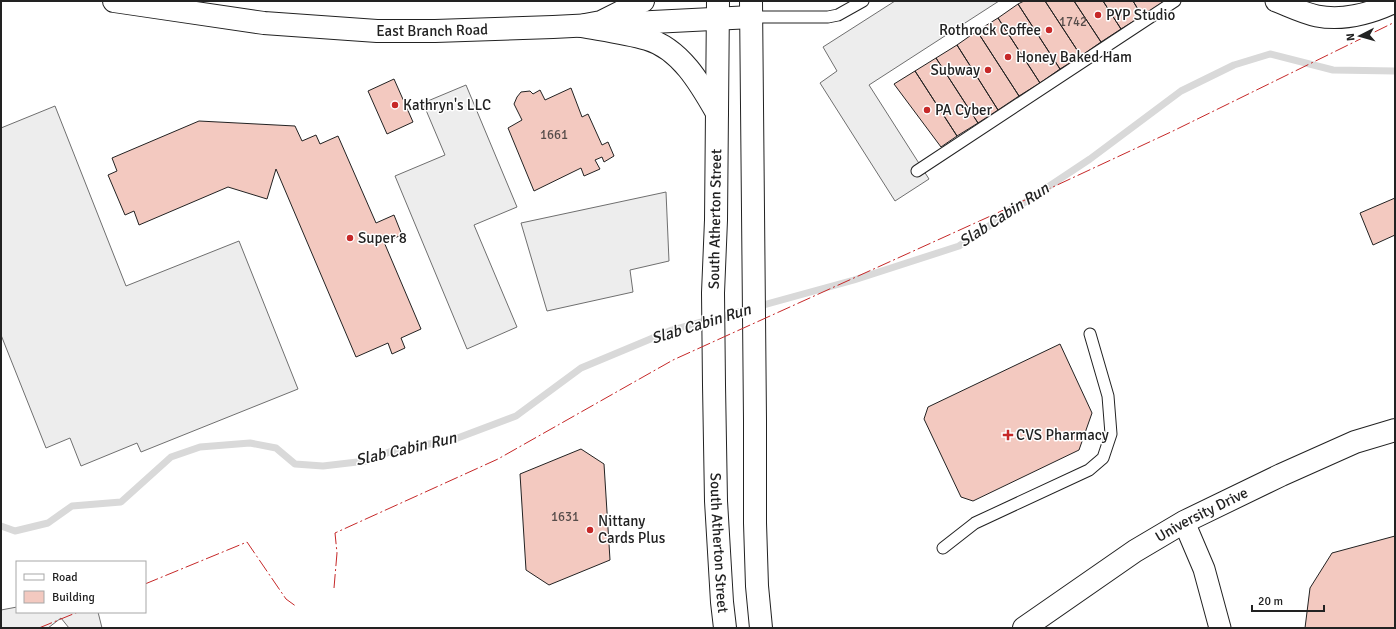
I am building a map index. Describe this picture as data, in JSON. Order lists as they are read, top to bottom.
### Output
{
  "streets": {
    "main road": ["East Branch Road", "South Atherton Street", "University Drive"]
  },
  "crossings": [
    ["East Branch Road", "South Atherton Street"]
  ],
  "water": ["Slab Cabin Run"],
  "places": {
    "other": [
      "PYP Studio",
      "Rothrock Coffee",
      "Honey Baked Ham",
      "Subway",
      "Kathryn's LLC",
      "PA Cyber",
      "Super 8",
      "Nittany Cards Plus"
    ],
    "health": ["CVS Pharmacy"]
  },
  "house_numbers": ["1742", "1661", "1631"],
  "legend": ["Road", "Building"],
  "scale_bar": "20 m",
  "north": "left"
}
